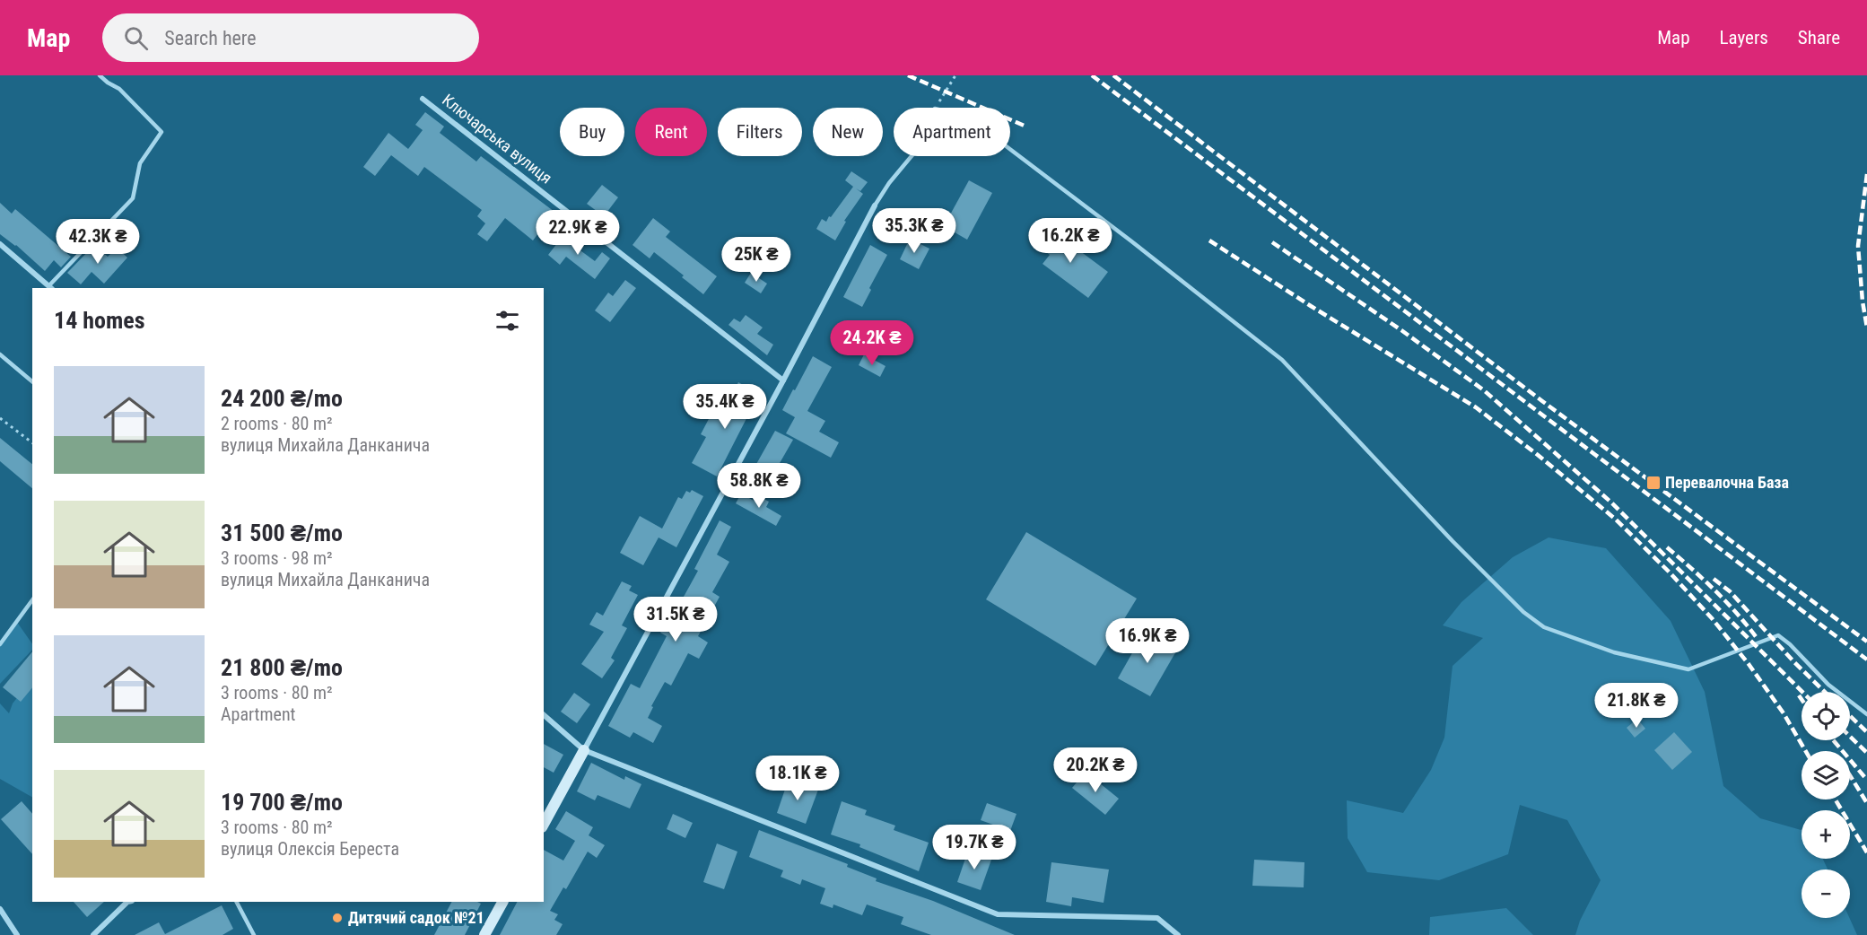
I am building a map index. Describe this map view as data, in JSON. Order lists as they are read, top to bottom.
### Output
{
  "streets": {
    "street": ["Ключарська вулиця"]
  },
  "places": {
    "transit": ["Перевалочна База"],
    "other": ["Дитячий садок №21"]
  },
  "page": {
    "header": "Map",
    "search": "Search here",
    "nav": ["Map", "Layers", "Share"],
    "chip": [
      "Buy",
      "Rent",
      "Filters",
      "New",
      "Apartment"
    ],
    "price": [
      "35.3K ₴",
      "22.9K ₴",
      "16.2K ₴",
      "42.3K ₴",
      "25K ₴",
      "24.2K ₴",
      "35.4K ₴",
      "58.8K ₴",
      "31.5K ₴",
      "16.9K ₴",
      "21.8K ₴",
      "20.2K ₴",
      "18.1K ₴",
      "19.7K ₴"
    ],
    "heading": "14 homes",
    "list": [
      {
        "name": "24 200 ₴/mo",
        "note": "2 rooms · 80 m² · вулиця Михайла Данканича"
      },
      {
        "name": "31 500 ₴/mo",
        "note": "3 rooms · 98 m² · вулиця Михайла Данканича"
      },
      {
        "name": "21 800 ₴/mo",
        "note": "3 rooms · 80 m² · Apartment"
      },
      {
        "name": "19 700 ₴/mo",
        "note": "3 rooms · 80 m² · вулиця Олексія Береста"
      }
    ],
    "map_buttons": ["+", "−"]
  }
}
